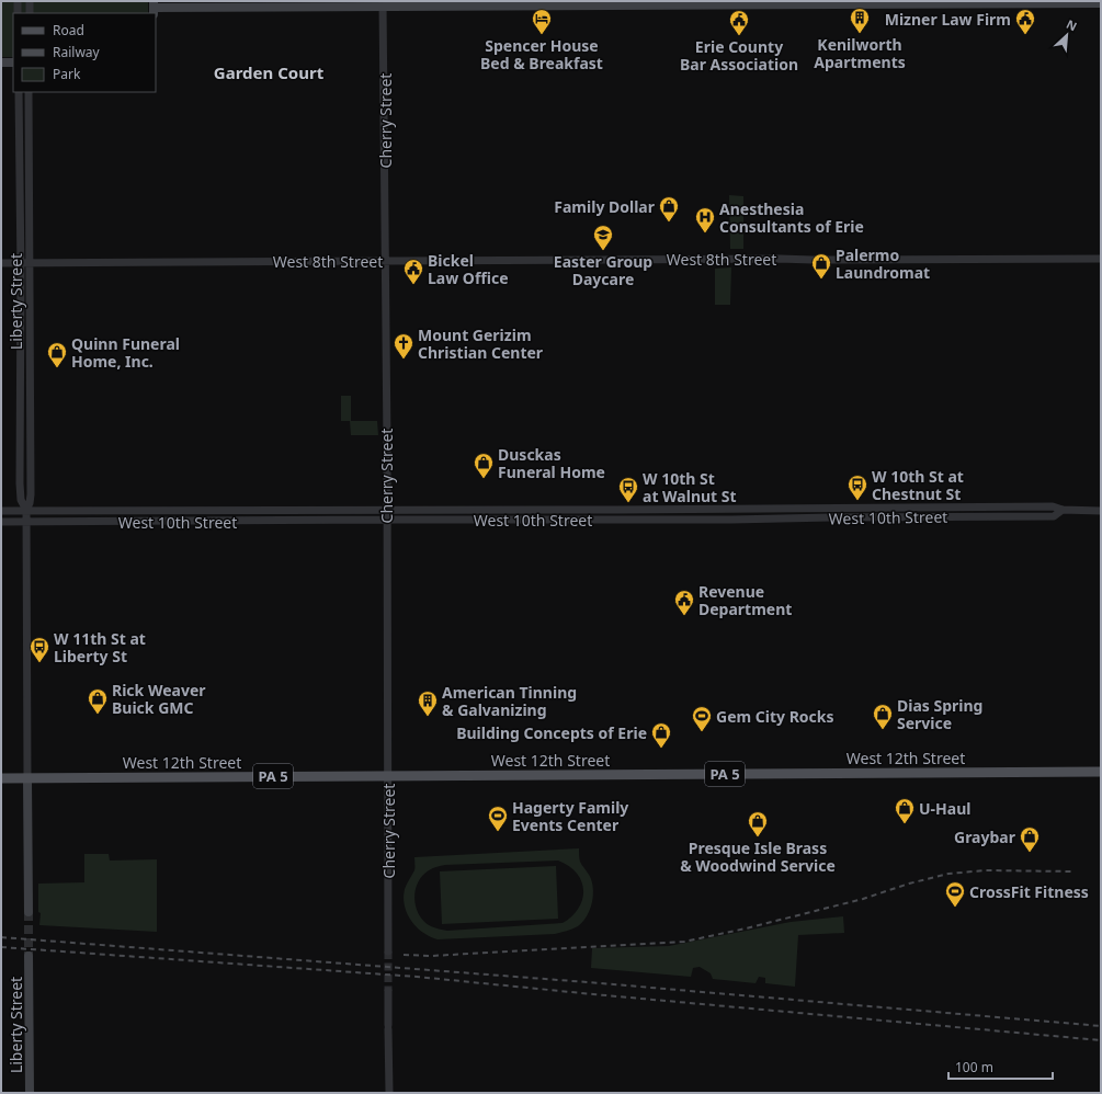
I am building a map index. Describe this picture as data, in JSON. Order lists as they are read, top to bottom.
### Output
{
  "streets": {
    "main road": ["Liberty Street", "West 12th Street", "PA 5"],
    "street": ["Cherry Street", "West 8th Street", "West 10th Street"]
  },
  "crossings": [
    ["Cherry Street", "West 8th Street"],
    ["Cherry Street", "West 10th Street"],
    ["Cherry Street", "West 12th Street"],
    ["West 8th Street", "Liberty Street"],
    ["Liberty Street", "West 10th Street"],
    ["Liberty Street", "West 12th Street"]
  ],
  "districts": ["Garden Court"],
  "places": {
    "building": ["Kenilworth Apartments", "American Tinning & Galvanizing"],
    "hotel": ["Spencer House Bed & Breakfast"],
    "public building": [
      "Mizner Law Firm",
      "Erie County Bar Association",
      "Bickel Law Office",
      "Revenue Department"
    ],
    "shop": [
      "Family Dollar",
      "Palermo Laundromat",
      "Quinn Funeral Home, Inc.",
      "Dusckas Funeral Home",
      "Rick Weaver Buick GMC",
      "Dias Spring Service",
      "Building Concepts of Erie",
      "U-Haul",
      "Presque Isle Brass & Woodwind Service",
      "Graybar"
    ],
    "hospital": ["Anesthesia Consultants of Erie"],
    "school or university": ["Easter Group Daycare"],
    "church": ["Mount Gerizim Christian Center"],
    "bus stop": ["W 10th St at Chestnut St", "W 10th St at Walnut St", "W 11th St at Liberty St"],
    "sports": ["Gem City Rocks", "Hagerty Family Events Center", "CrossFit Fitness"]
  },
  "legend": ["Road", "Railway", "Park"],
  "scale_bar": "100 m",
  "north": "top right"
}
